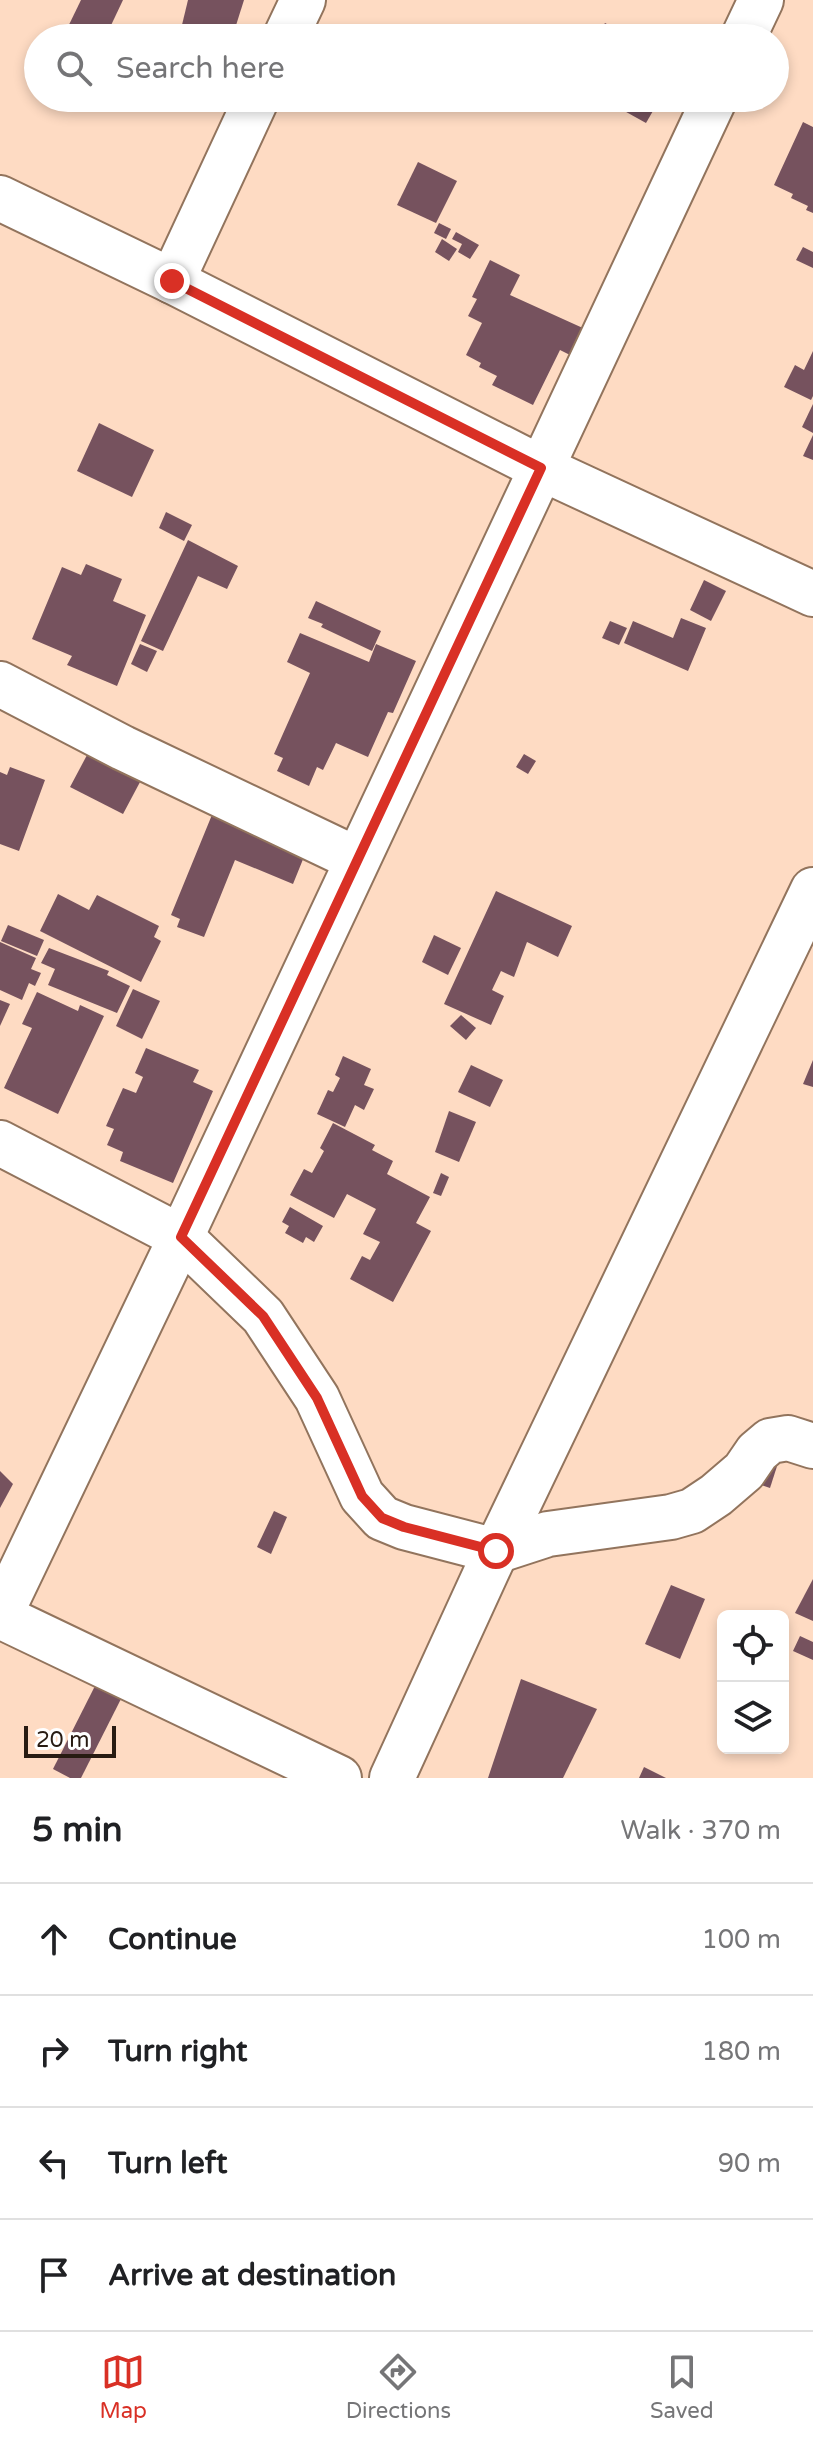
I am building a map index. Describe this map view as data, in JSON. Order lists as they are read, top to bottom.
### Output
{
  "scale_bar": "20 m",
  "page": {
    "search": "Search here",
    "scale": "20 m",
    "heading": ["5 min", "Walk · 370 m"],
    "list": [
      ["Continue", "100 m"],
      ["Turn right", "180 m"],
      ["Turn left", "90 m"],
      "Arrive at destination"
    ],
    "nav": ["Map", "Directions", "Saved"]
  }
}
